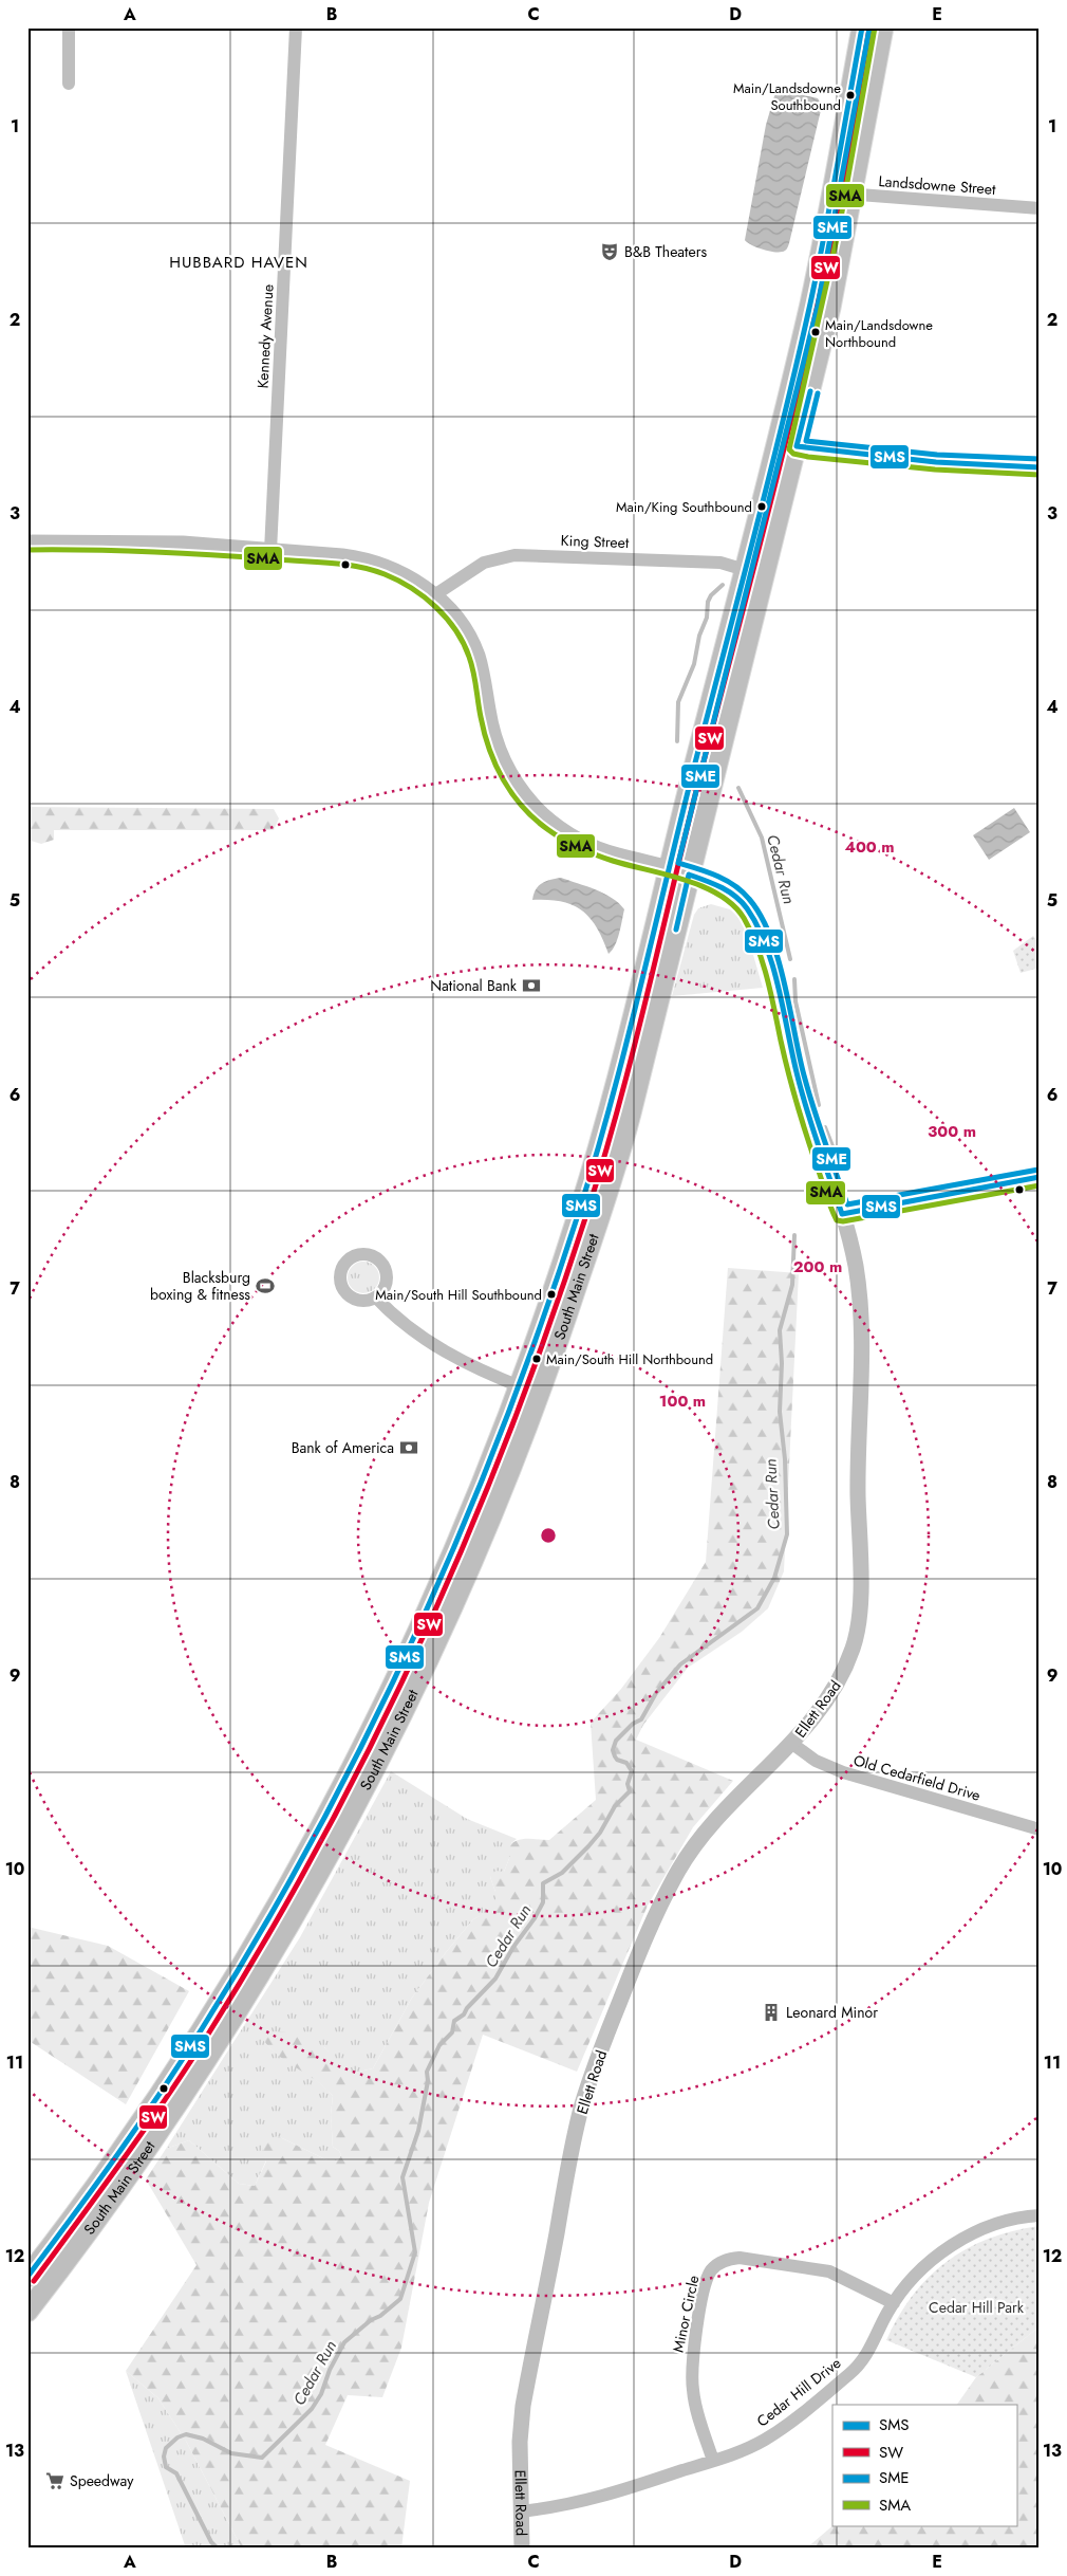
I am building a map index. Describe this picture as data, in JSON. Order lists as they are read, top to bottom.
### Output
{
  "streets": {
    "main road": ["South Main Street"],
    "street": [
      "Landsdowne Street",
      "Kennedy Avenue",
      "King Street",
      "Ellett Road",
      "Old Cedarfield Drive",
      "Minor Circle",
      "Cedar Hill Drive"
    ]
  },
  "crossings": [
    ["Landsdowne Street", "South Main Street"],
    ["Kennedy Avenue", "Ellett Road"],
    ["King Street", "South Main Street"],
    ["King Street", "Ellett Road"],
    ["South Main Street", "Ellett Road"],
    ["Ellett Road", "Old Cedarfield Drive"],
    ["Ellett Road", "Cedar Hill Drive"],
    ["Minor Circle", "Cedar Hill Drive"]
  ],
  "districts": ["HUBBARD HAVEN"],
  "water": ["Cedar Run"],
  "parks": ["Cedar Hill Park"],
  "places": {
    "other": [
      "Main/Landsdowne Southbound",
      "Main/Landsdowne Northbound",
      "Main/King Southbound",
      "Main/South Hill Southbound",
      "Main/South Hill Northbound"
    ],
    "theatre": ["B&B Theaters"],
    "bank": ["National Bank", "Bank of America"],
    "sports": ["Blacksburg boxing & fitness"],
    "building": ["Leonard Minor"],
    "supermarket": ["Speedway"]
  },
  "lines": [
    "transit line SMS",
    "transit line SMA",
    "transit line SW",
    "transit line SME"
  ],
  "legend": [
    "SMS",
    "SW",
    "SME",
    "SMA"
  ],
  "grid": {
    "columns": [
      "A",
      "B",
      "C",
      "D",
      "E"
    ],
    "rows": [
      "1",
      "2",
      "3",
      "4",
      "5",
      "6",
      "7",
      "8",
      "9",
      "10",
      "11",
      "12",
      "13"
    ]
  },
  "rings": [
    "400 m",
    "300 m",
    "200 m",
    "100 m"
  ]
}
